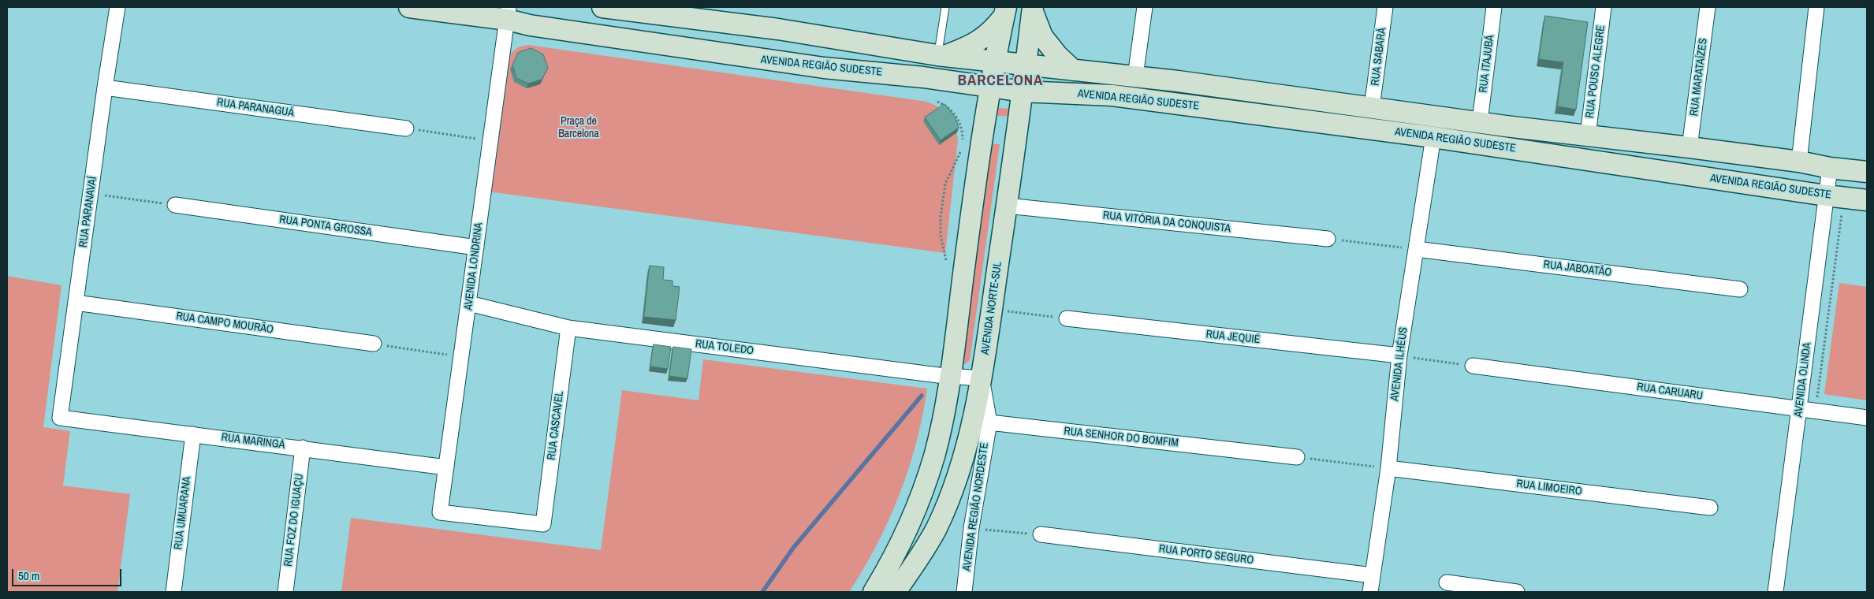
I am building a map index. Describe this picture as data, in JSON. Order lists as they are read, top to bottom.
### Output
{
  "streets": {
    "street": [
      "RUA SABARÁ",
      "RUA ITAJUBÁ",
      "AVENIDA REGIÃO SUDESTE",
      "RUA POUSO ALEGRE",
      "RUA MARATAÍZES",
      "RUA PARANAGUÁ",
      "RUA PARANAVAÍ",
      "RUA VITÓRIA DA CONQUISTA",
      "RUA PONTA GROSSA",
      "AVENIDA LONDRINA",
      "RUA JABOATÃO",
      "AVENIDA NORTE-SUL",
      "RUA CAMPO MOURÃO",
      "RUA JEQUIÉ",
      "RUA TOLEDO",
      "AVENIDA ILHÉUS",
      "AVENIDA OLINDA",
      "RUA CARUARU",
      "RUA CASCAVEL",
      "RUA SENHOR DO BOMFIM",
      "RUA MARINGÁ",
      "RUA LIMOEIRO",
      "AVENIDA REGIÃO NORDESTE",
      "RUA UMUARANA",
      "RUA FOZ DO IGUAÇU",
      "RUA PORTO SEGURO"
    ]
  },
  "crossings": [
    ["RUA SABARÁ", "AVENIDA REGIÃO SUDESTE"],
    ["RUA ITAJUBÁ", "AVENIDA REGIÃO SUDESTE"],
    ["AVENIDA REGIÃO SUDESTE", "RUA POUSO ALEGRE"],
    ["AVENIDA REGIÃO SUDESTE", "RUA MARATAÍZES"],
    ["AVENIDA REGIÃO SUDESTE", "AVENIDA LONDRINA"],
    ["AVENIDA REGIÃO SUDESTE", "AVENIDA NORTE-SUL"],
    ["AVENIDA REGIÃO SUDESTE", "AVENIDA ILHÉUS"],
    ["AVENIDA REGIÃO SUDESTE", "AVENIDA OLINDA"],
    ["RUA PARANAGUÁ", "RUA PARANAVAÍ"],
    ["RUA PARANAVAÍ", "RUA CAMPO MOURÃO"],
    ["RUA PARANAVAÍ", "RUA MARINGÁ"],
    ["RUA VITÓRIA DA CONQUISTA", "AVENIDA NORTE-SUL"],
    ["RUA PONTA GROSSA", "AVENIDA LONDRINA"],
    ["AVENIDA LONDRINA", "RUA TOLEDO"],
    ["AVENIDA LONDRINA", "RUA CASCAVEL"],
    ["AVENIDA LONDRINA", "RUA MARINGÁ"],
    ["RUA JABOATÃO", "AVENIDA ILHÉUS"],
    ["AVENIDA NORTE-SUL", "RUA TOLEDO"],
    ["RUA JEQUIÉ", "AVENIDA ILHÉUS"],
    ["RUA TOLEDO", "RUA CASCAVEL"],
    ["AVENIDA ILHÉUS", "RUA LIMOEIRO"],
    ["AVENIDA ILHÉUS", "RUA PORTO SEGURO"],
    ["AVENIDA OLINDA", "RUA CARUARU"],
    ["RUA SENHOR DO BOMFIM", "AVENIDA REGIÃO NORDESTE"],
    ["RUA MARINGÁ", "RUA UMUARANA"],
    ["RUA MARINGÁ", "RUA FOZ DO IGUAÇU"]
  ],
  "districts": ["BARCELONA"],
  "parks": ["Praça de Barcelona"],
  "scale_bar": "50 m"
}
